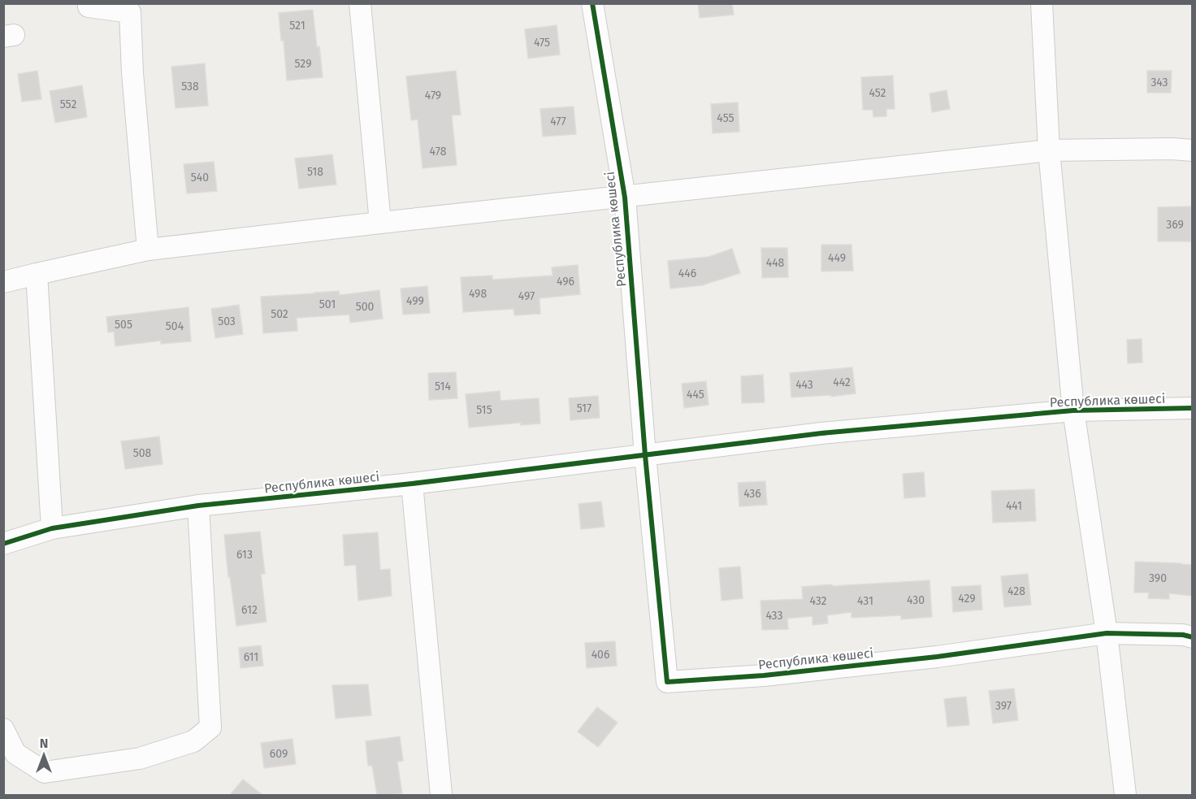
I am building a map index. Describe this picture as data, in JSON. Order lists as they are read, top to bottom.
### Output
{
  "streets": {
    "street": ["Республика көшесі"]
  },
  "house_numbers": [
    "521",
    "475",
    "529",
    "343",
    "538",
    "452",
    "479",
    "552",
    "455",
    "477",
    "478",
    "518",
    "540",
    "369",
    "449",
    "448",
    "446",
    "496",
    "498",
    "497",
    "499",
    "501",
    "500",
    "502",
    "503",
    "505",
    "504",
    "442",
    "443",
    "514",
    "445",
    "517",
    "515",
    "508",
    "436",
    "441",
    "613",
    "390",
    "428",
    "429",
    "430",
    "432",
    "431",
    "612",
    "433",
    "406",
    "611",
    "397",
    "609"
  ],
  "north": "top"
}
